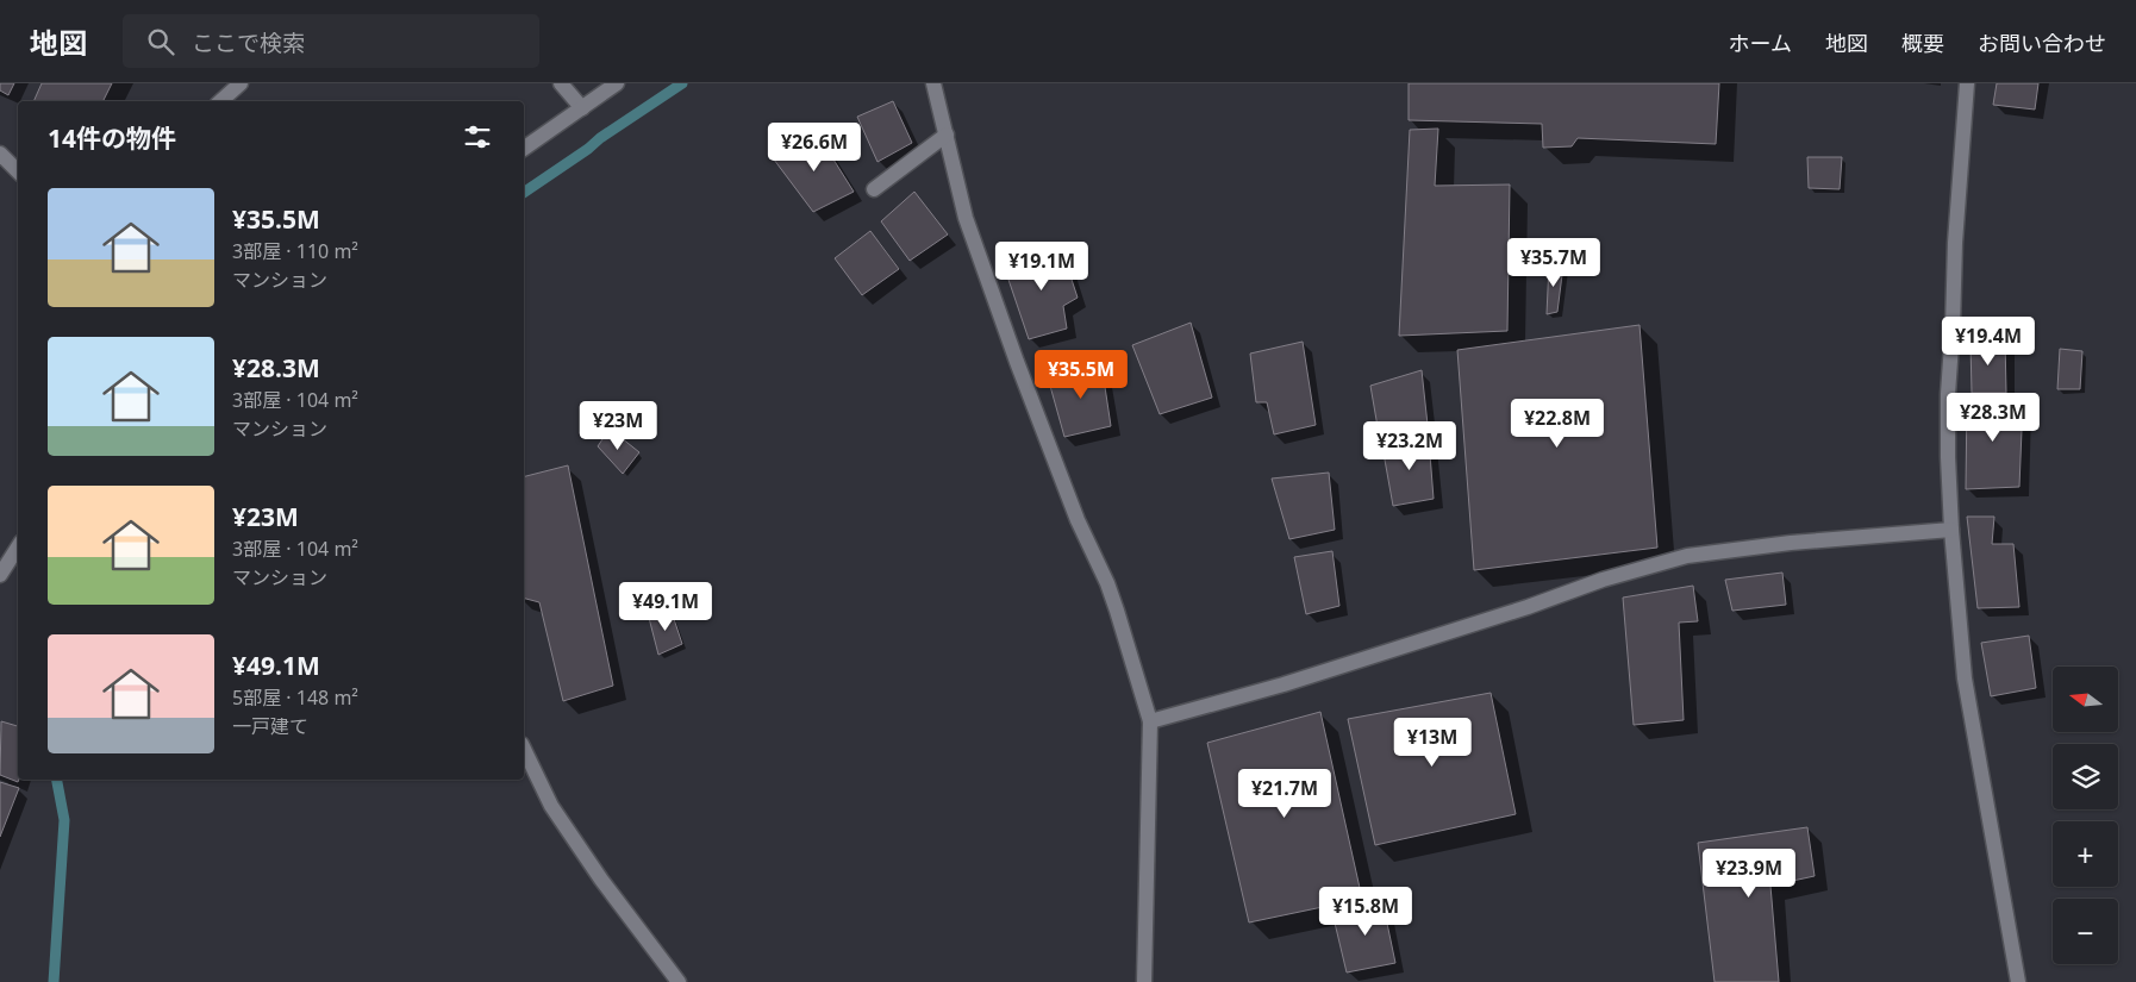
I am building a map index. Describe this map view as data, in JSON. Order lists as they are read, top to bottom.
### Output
{
  "north": "left",
  "page": {
    "header": "地図",
    "search": "ここで検索",
    "nav": [
      "ホーム",
      "地図",
      "概要",
      "お問い合わせ"
    ],
    "heading": "14件の物件",
    "price": [
      "¥26.6M",
      "¥35.7M",
      "¥19.1M",
      "¥19.4M",
      "¥35.5M",
      "¥28.3M",
      "¥22.8M",
      "¥23M",
      "¥23.2M",
      "¥49.1M",
      "¥13M",
      "¥21.7M",
      "¥23.9M",
      "¥15.8M"
    ],
    "list": [
      {
        "name": "¥35.5M",
        "note": "3部屋 · 110 m² · マンション"
      },
      {
        "name": "¥28.3M",
        "note": "3部屋 · 104 m² · マンション"
      },
      {
        "name": "¥23M",
        "note": "3部屋 · 104 m² · マンション"
      },
      {
        "name": "¥49.1M",
        "note": "5部屋 · 148 m² · 一戸建て"
      }
    ],
    "map_buttons": ["+", "−"]
  }
}
